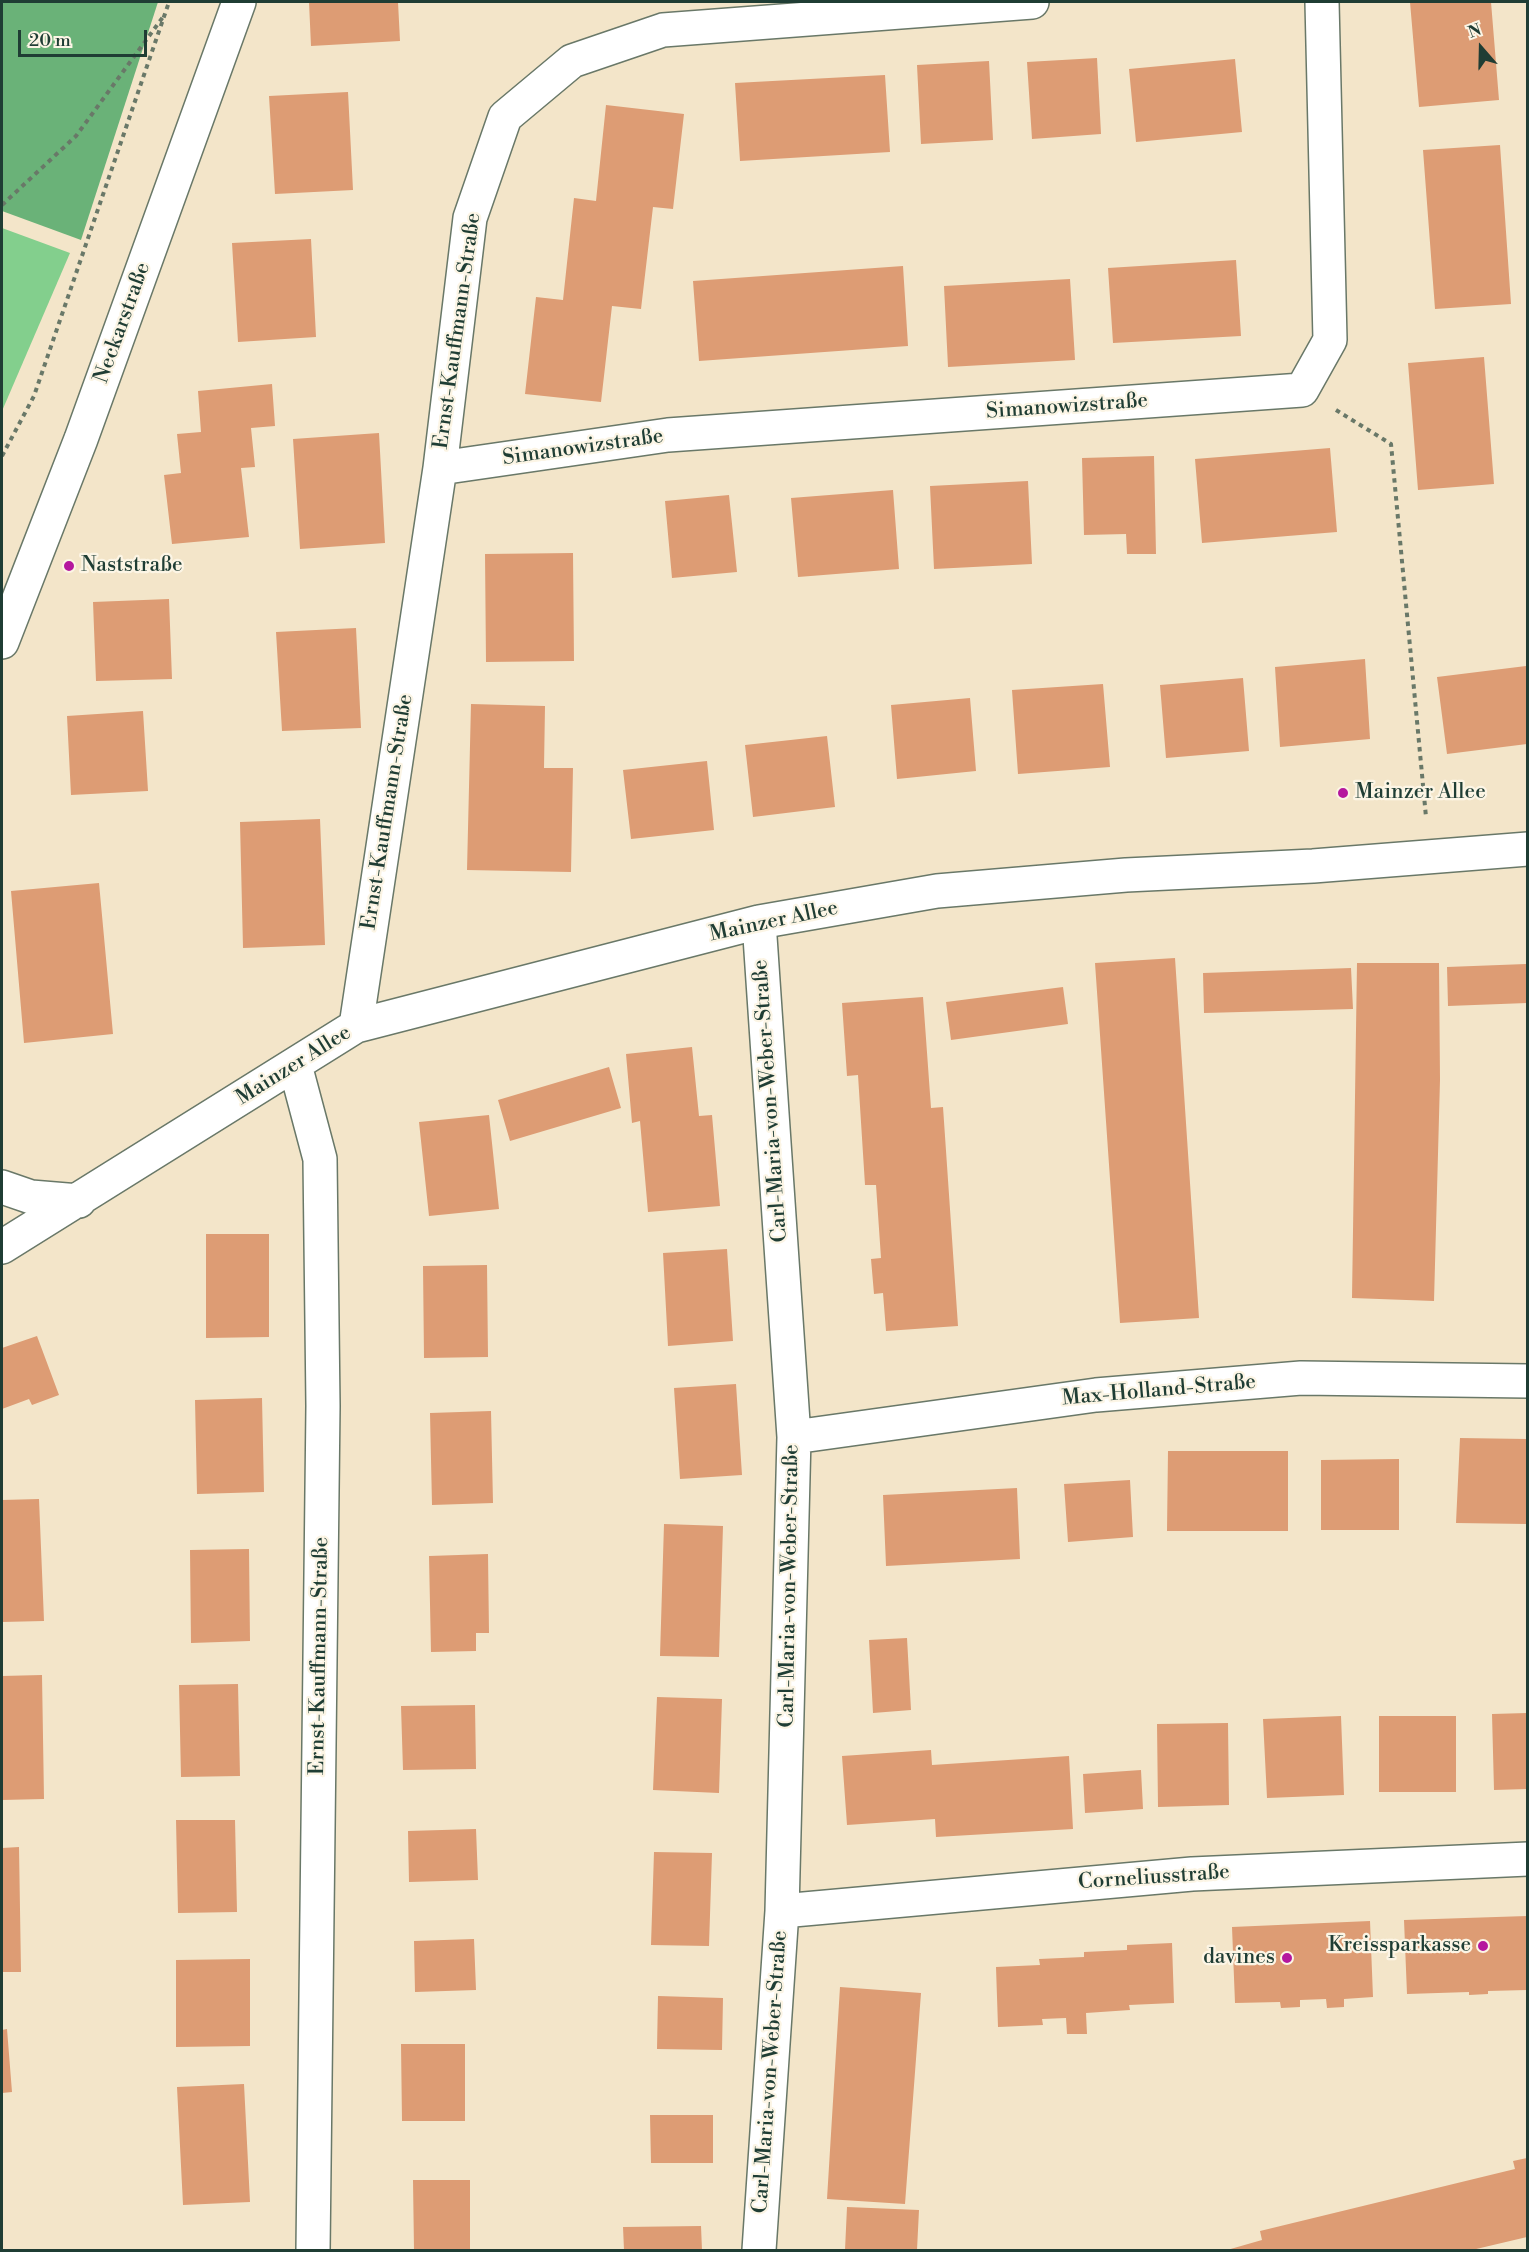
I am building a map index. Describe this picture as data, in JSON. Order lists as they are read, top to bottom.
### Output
{
  "streets": {
    "street": [
      "Neckarstraße",
      "Ernst-Kauffmann-Straße",
      "Simanowizstraße",
      "Mainzer Allee",
      "Carl-Maria-von-Weber-Straße",
      "Max-Holland-Straße",
      "Corneliusstraße"
    ]
  },
  "crossings": [
    ["Ernst-Kauffmann-Straße", "Simanowizstraße"],
    ["Ernst-Kauffmann-Straße", "Mainzer Allee"],
    ["Mainzer Allee", "Carl-Maria-von-Weber-Straße"],
    ["Carl-Maria-von-Weber-Straße", "Max-Holland-Straße"],
    ["Carl-Maria-von-Weber-Straße", "Corneliusstraße"]
  ],
  "places": [
    "Naststraße",
    "Mainzer Allee",
    "Kreissparkasse",
    "davines"
  ],
  "scale_bar": "20 m",
  "north": "top"
}
